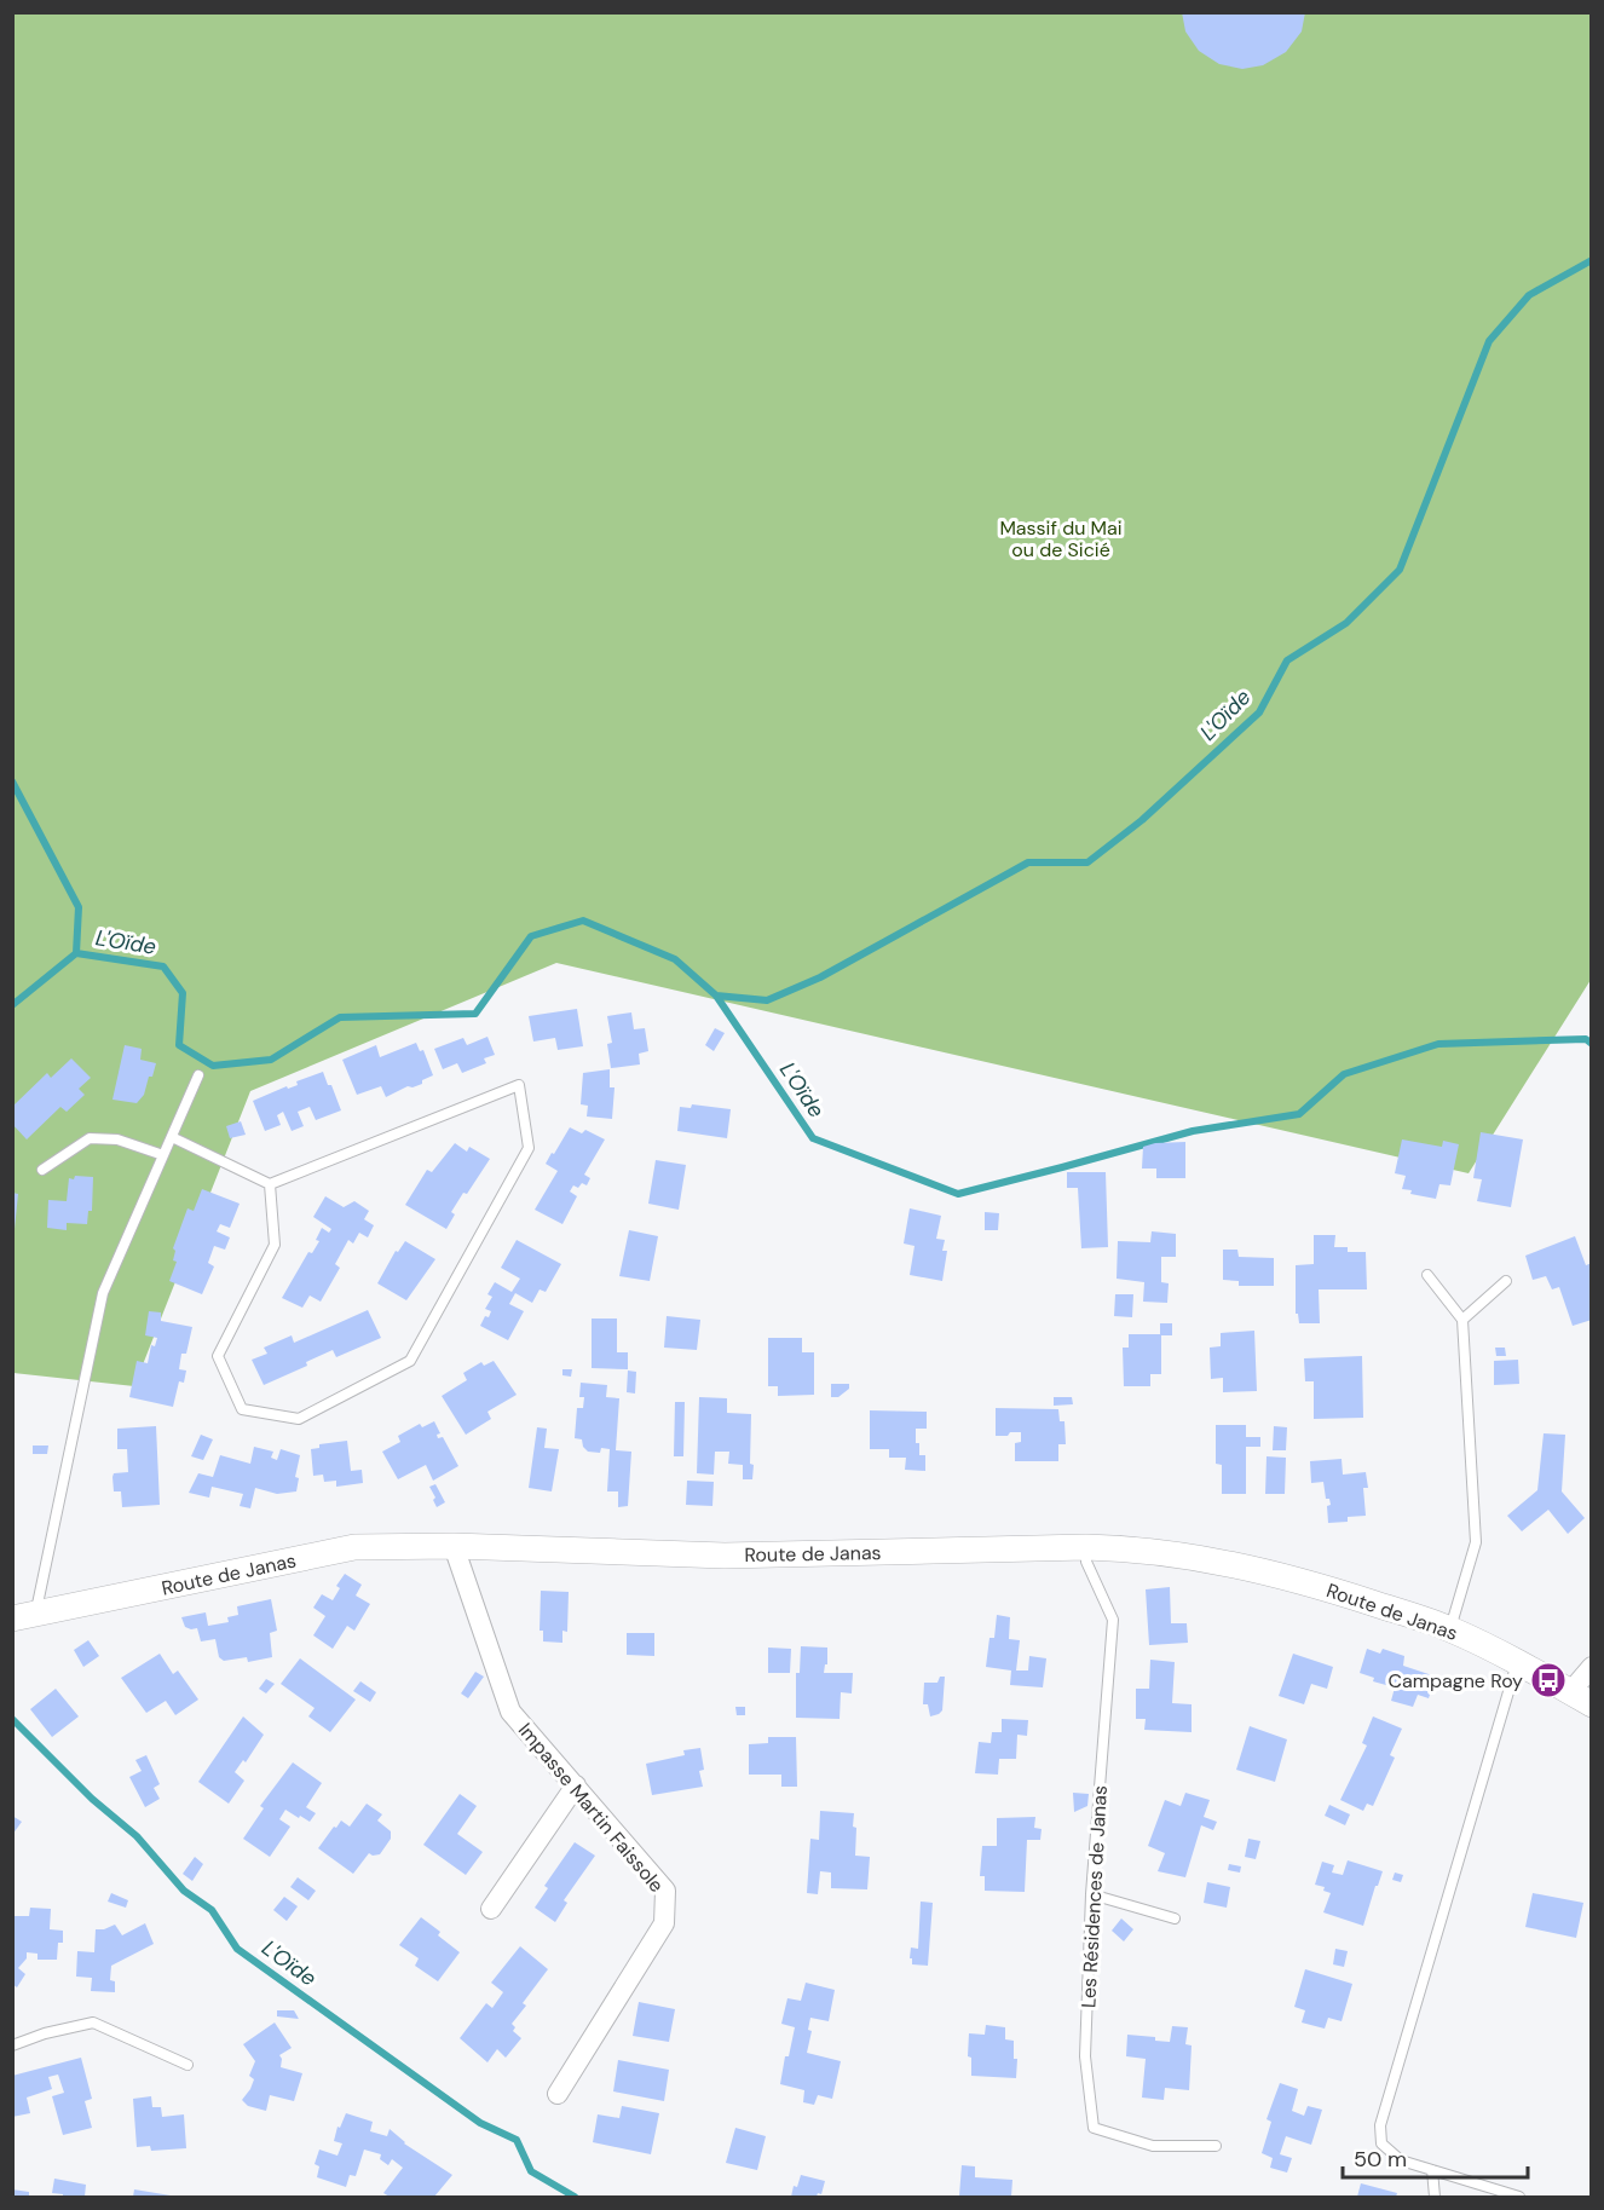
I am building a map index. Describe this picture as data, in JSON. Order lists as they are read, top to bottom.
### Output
{
  "streets": {
    "street": ["Route de Janas", "Impasse Martin Faissole"],
    "lane": ["Les Résidences de Janas"]
  },
  "crossings": [
    ["Route de Janas", "Impasse Martin Faissole"],
    ["Route de Janas", "Les Résidences de Janas"]
  ],
  "water": ["L'Oïde"],
  "parks": ["Massif du Mai ou de Sicié"],
  "places": {
    "bus stop": ["Campagne Roy"]
  },
  "scale_bar": "50 m"
}
